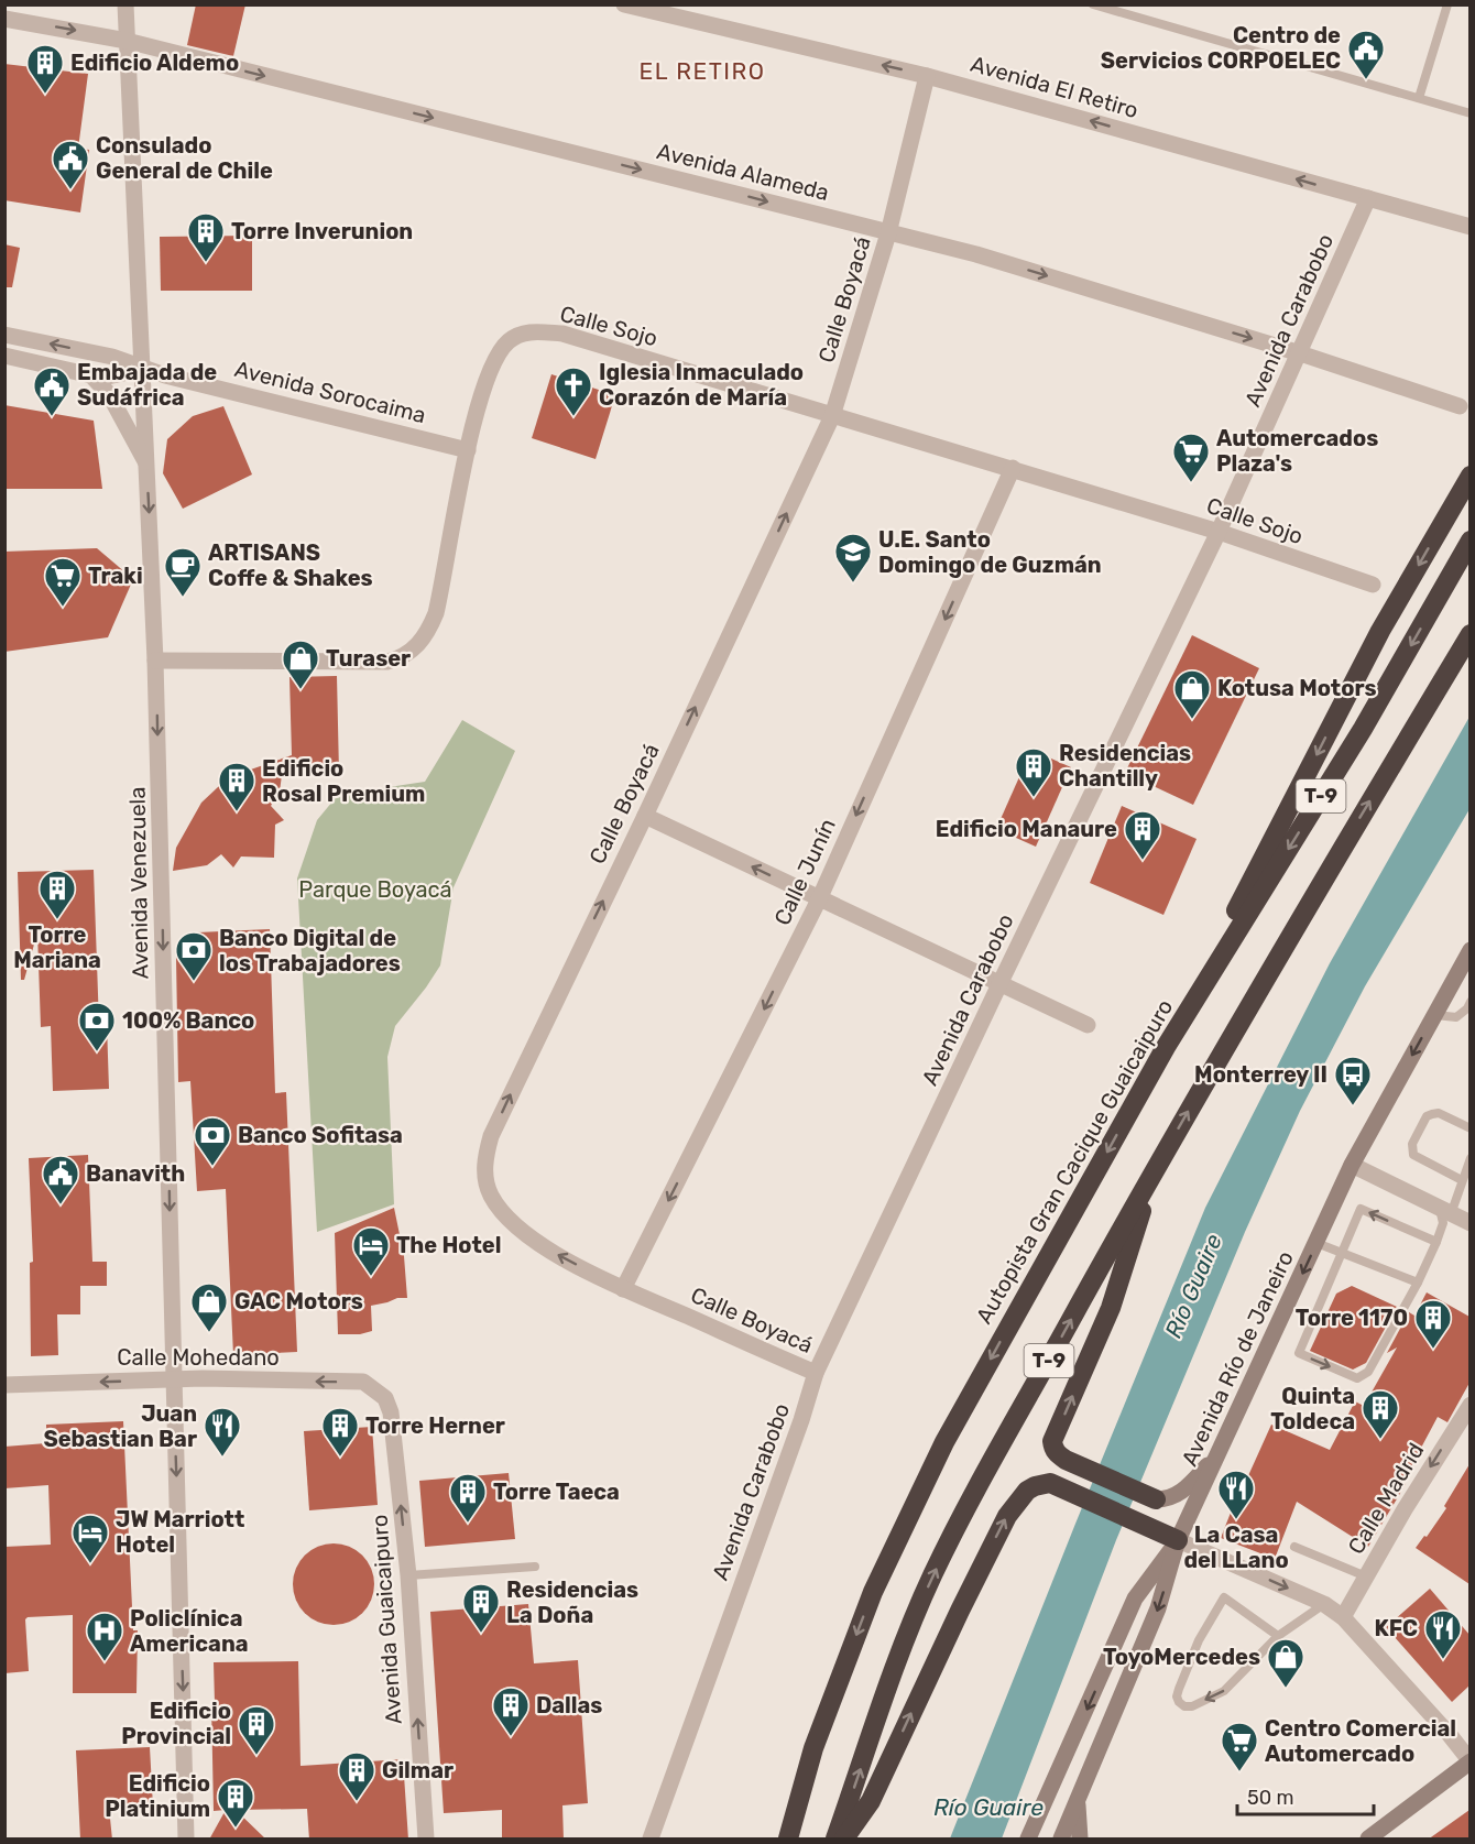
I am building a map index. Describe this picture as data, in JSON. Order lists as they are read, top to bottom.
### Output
{
  "streets": {
    "highway": ["T-9", "Autopista Gran Cacique Guaicaipuro"],
    "street": [
      "Avenida El Retiro",
      "Avenida Alameda",
      "Calle Boyacá",
      "Avenida Carabobo",
      "Calle Sojo",
      "Avenida Sorocaima",
      "Calle Junín",
      "Avenida Venezuela",
      "Calle Mohedano",
      "Avenida Río de Janeiro",
      "Calle Madrid",
      "Avenida Guaicaipuro"
    ]
  },
  "crossings": [
    ["Avenida El Retiro", "Calle Boyacá"],
    ["Avenida El Retiro", "Avenida Carabobo"],
    ["Avenida Alameda", "Calle Boyacá"],
    ["Avenida Alameda", "Avenida Carabobo"],
    ["Avenida Alameda", "Avenida Venezuela"],
    ["Calle Boyacá", "Avenida Carabobo"],
    ["Calle Boyacá", "Calle Sojo"],
    ["Calle Boyacá", "Calle Junín"],
    ["Avenida Carabobo", "Calle Sojo"],
    ["Calle Sojo", "Avenida Sorocaima"],
    ["Calle Sojo", "Calle Junín"],
    ["Calle Sojo", "Avenida Venezuela"],
    ["Avenida Sorocaima", "Avenida Venezuela"],
    ["T-9", "Avenida Río de Janeiro"],
    ["Avenida Venezuela", "Calle Mohedano"],
    ["Calle Mohedano", "Avenida Guaicaipuro"]
  ],
  "one_way": [
    "Avenida El Retiro",
    "Avenida Alameda",
    "Calle Boyacá",
    "Calle Junín",
    "Avenida Venezuela",
    "Calle Mohedano",
    "Calle Madrid",
    "Avenida Guaicaipuro"
  ],
  "districts": ["EL RETIRO"],
  "water": ["Río Guaire"],
  "parks": ["Parque Boyacá"],
  "places": {
    "public building": [
      "Centro de Servicios CORPOELEC",
      "Consulado General de Chile",
      "Embajada de Sudáfrica",
      "Banavith"
    ],
    "building": [
      "Edificio Aldemo",
      "Torre Inverunion",
      "Residencias Chantilly",
      "Edificio Rosal Premium",
      "Edificio Manaure",
      "Torre Mariana",
      "Torre 1170",
      "Quinta Toldeca",
      "Torre Herner",
      "Torre Taeca",
      "Residencias La Doña",
      "Dallas",
      "Edificio Provincial",
      "Gilmar",
      "Edificio Platinium"
    ],
    "church": ["Iglesia Inmaculado Corazón de María"],
    "supermarket": ["Automercados Plaza's", "Traki", "Centro Comercial Automercado"],
    "school or university": ["U.E. Santo Domingo de Guzmán"],
    "cafe": ["ARTISANS Coffe & Shakes"],
    "shop": [
      "Turaser",
      "Kotusa Motors",
      "GAC Motors",
      "ToyoMercedes"
    ],
    "bank": ["Banco Digital de los Trabajadores", "100% Banco", "Banco Sofitasa"],
    "bus stop": ["Monterrey II"],
    "hotel": ["The Hotel", "JW Marriott Hotel"],
    "restaurant": ["Juan Sebastian Bar", "La Casa del LLano", "KFC"],
    "hospital": ["Policlínica Americana"]
  },
  "scale_bar": "50 m"
}
